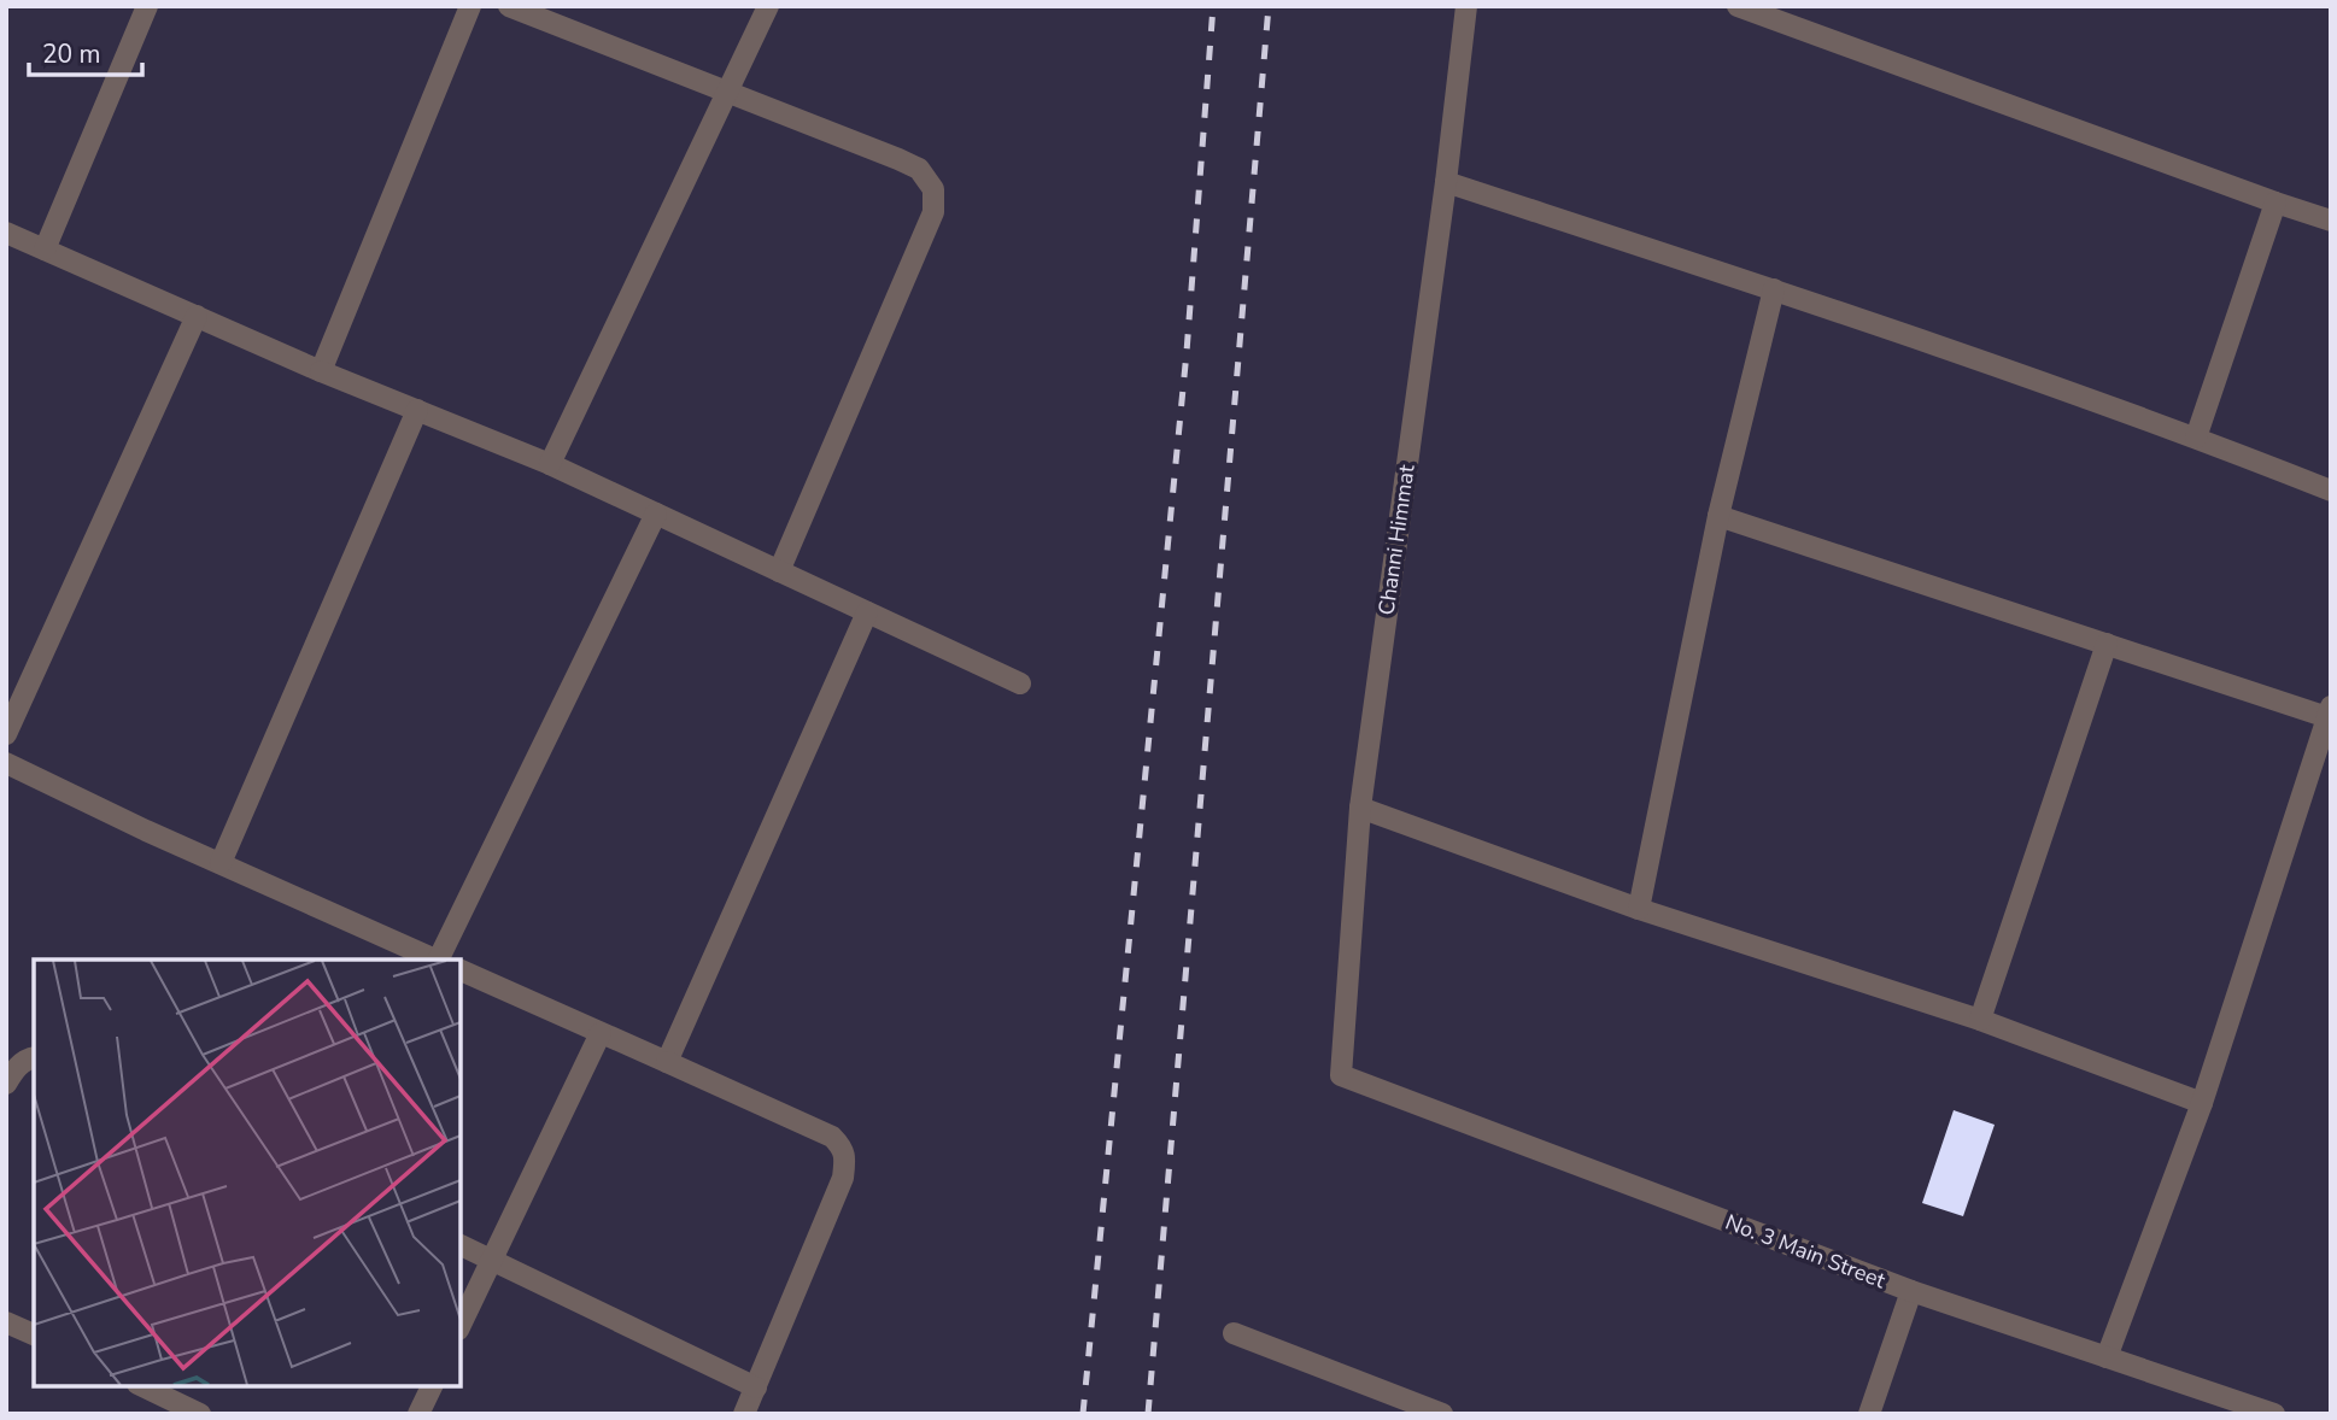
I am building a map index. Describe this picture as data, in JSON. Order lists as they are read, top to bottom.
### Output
{
  "streets": {
    "street": ["Channi Himmat", "No. 3 Main Street"]
  },
  "crossings": [
    ["Channi Himmat", "No. 3 Main Street"]
  ],
  "scale_bar": "20 m"
}
